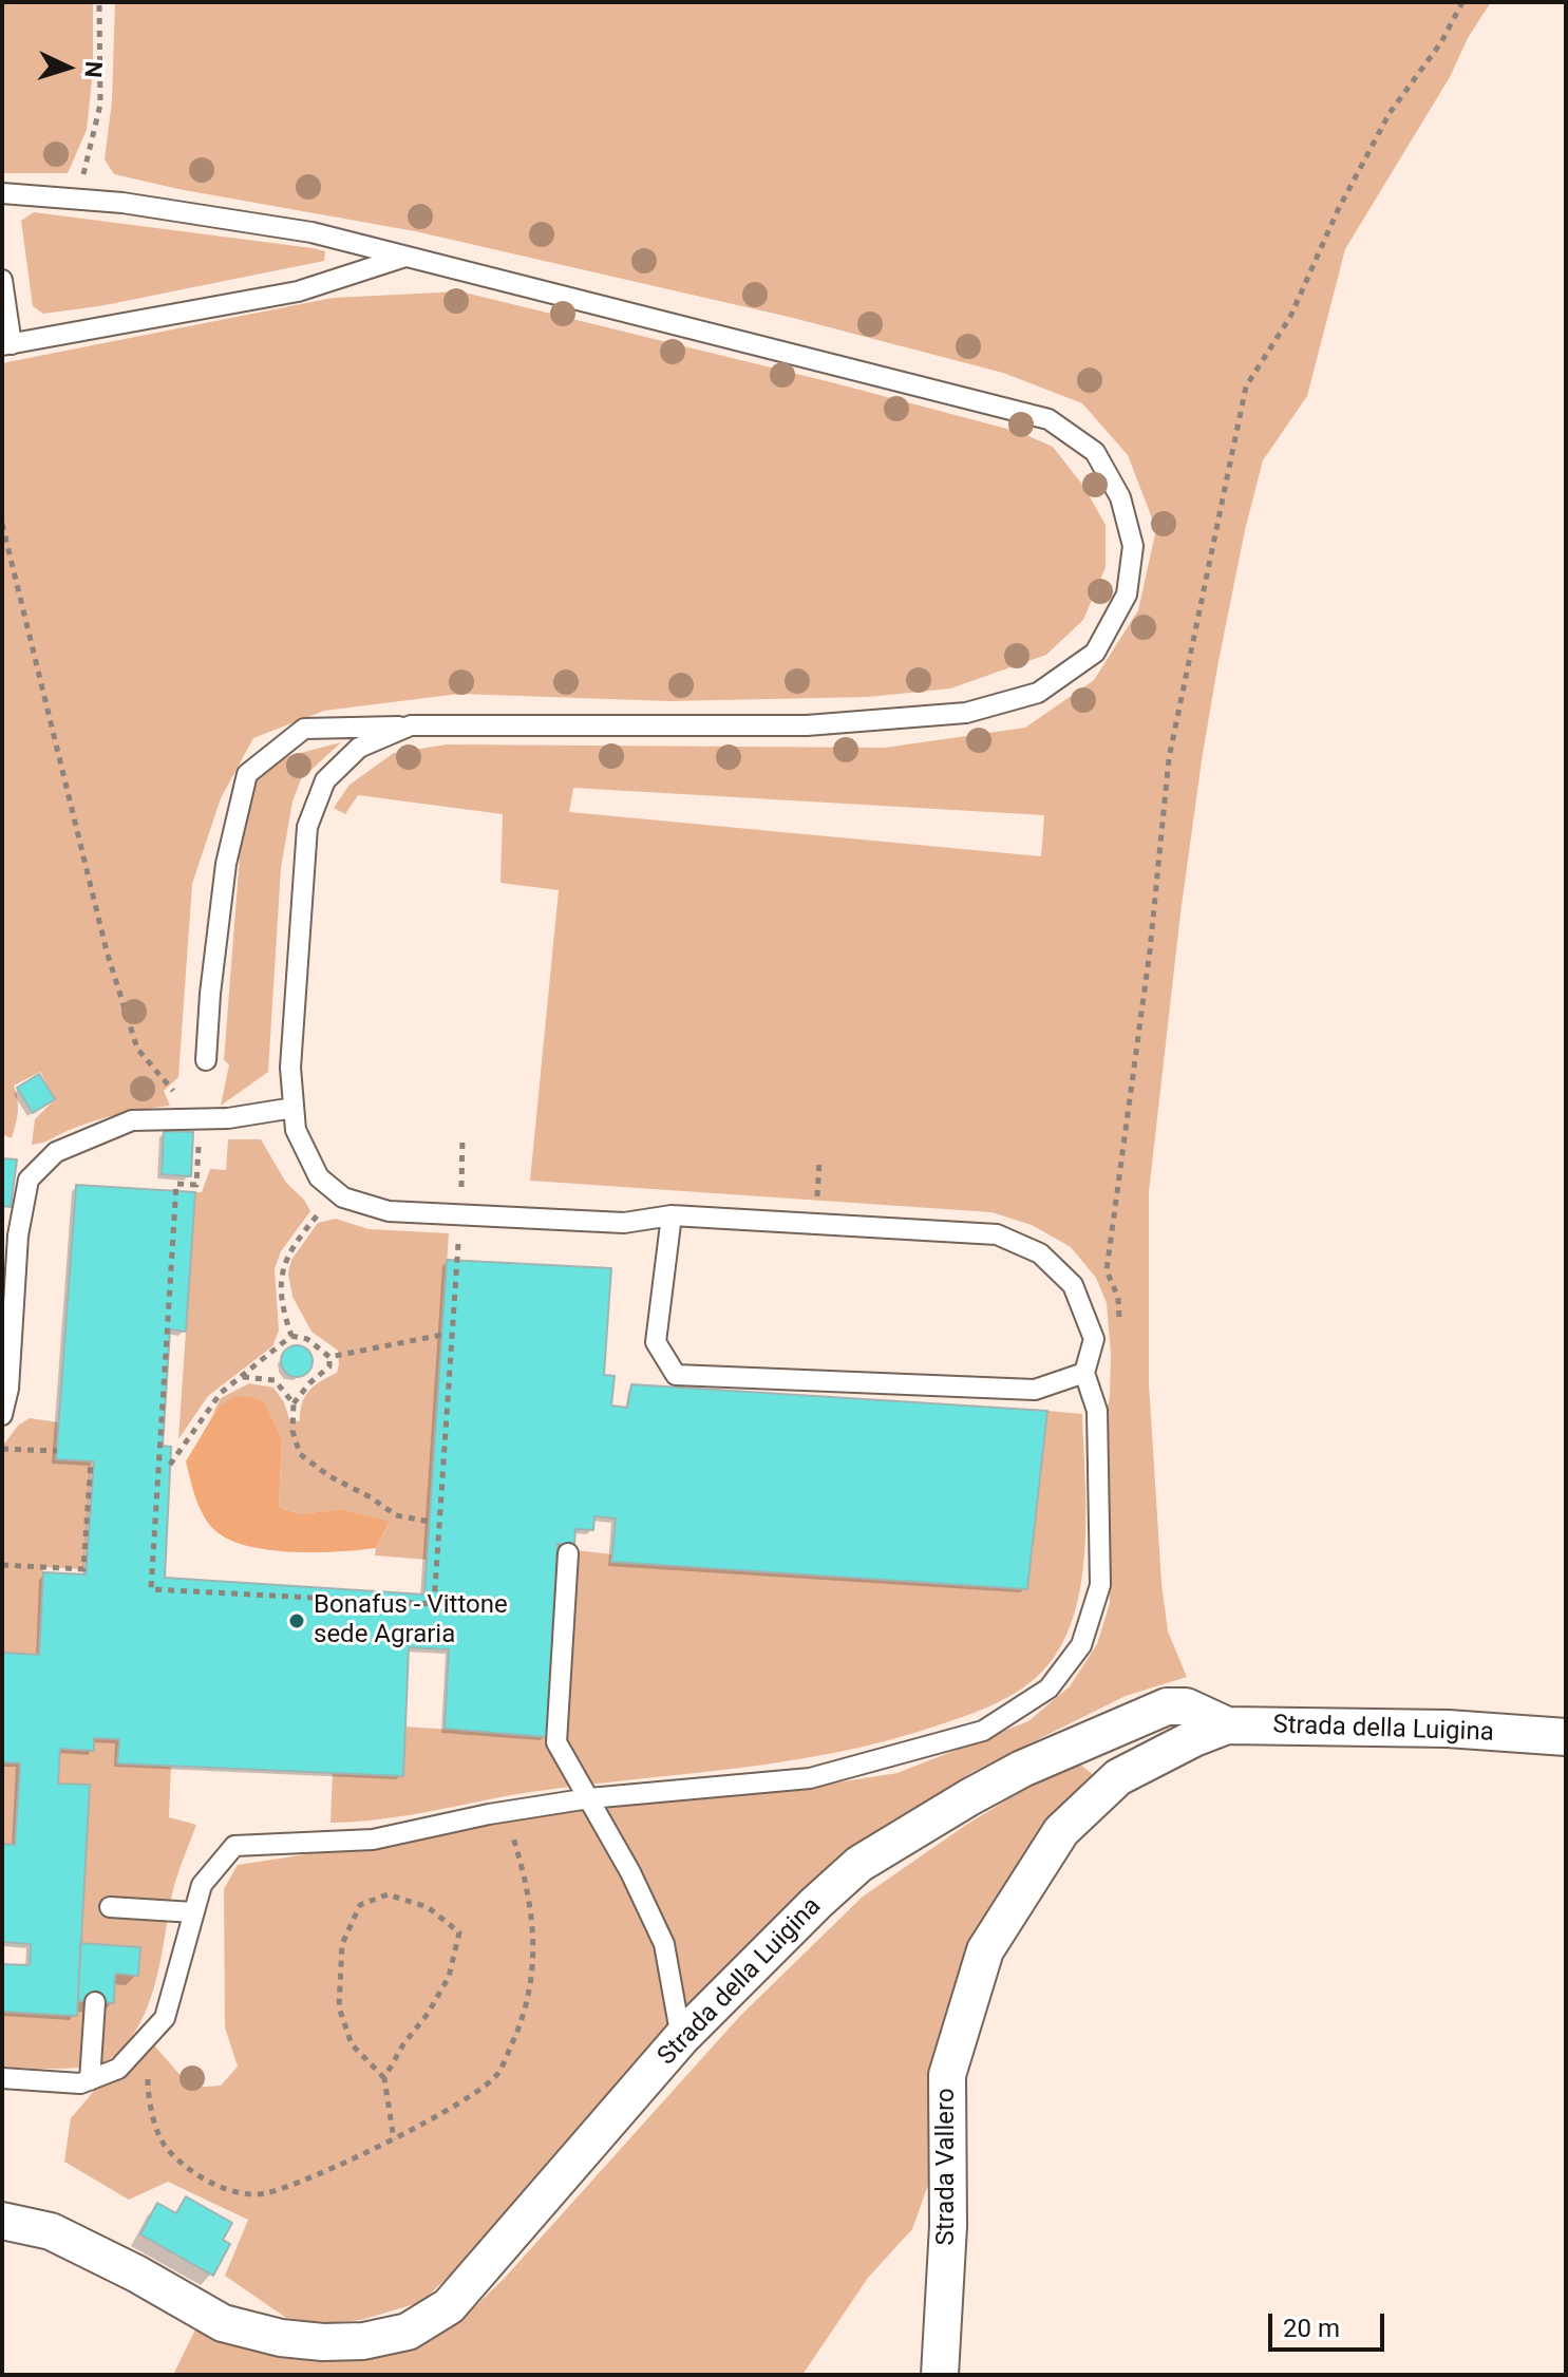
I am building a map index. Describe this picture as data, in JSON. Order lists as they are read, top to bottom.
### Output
{
  "streets": {
    "street": ["Strada della Luigina", "Strada Vallero"]
  },
  "crossings": [
    ["Strada della Luigina", "Strada Vallero"]
  ],
  "places": ["Bonafus - Vittone sede Agraria"],
  "scale_bar": "20 m",
  "north": "right"
}
